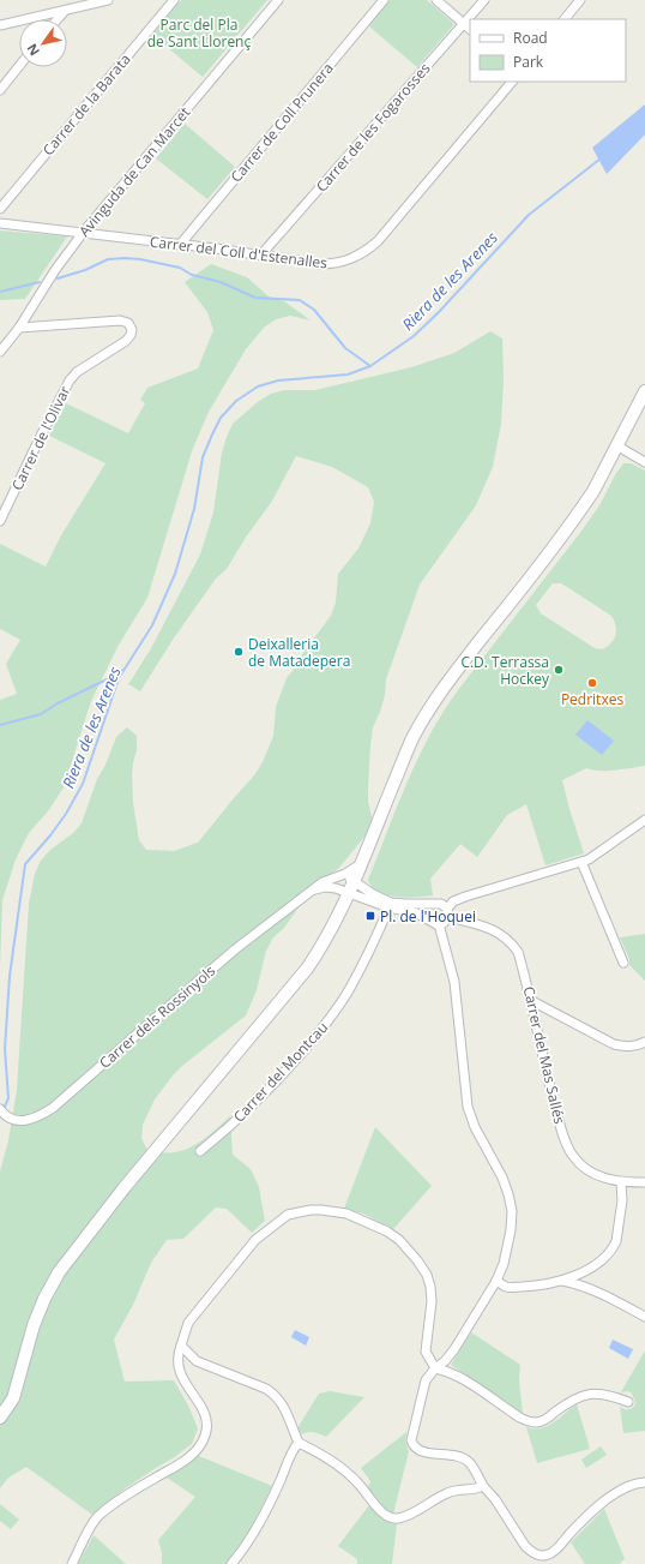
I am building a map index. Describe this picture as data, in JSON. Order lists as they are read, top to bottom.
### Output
{
  "streets": {
    "street": [
      "Carrer de la Barata",
      "Carrer de Coll Prunera",
      "Carrer de les Fogarosses",
      "Avinguda de Can Marcet",
      "Carrer del Coll d'Estenalles",
      "Carrer de l'Olivar",
      "Carrer dels Rossinyols",
      "Carrer del Mas Sallés",
      "Carrer del Montcau"
    ]
  },
  "crossings": [
    ["Carrer de Coll Prunera", "Carrer del Coll d'Estenalles"],
    ["Carrer de les Fogarosses", "Carrer del Coll d'Estenalles"],
    ["Avinguda de Can Marcet", "Carrer del Coll d'Estenalles"],
    ["Avinguda de Can Marcet", "Carrer de l'Olivar"],
    ["Carrer dels Rossinyols", "Carrer del Montcau"]
  ],
  "water": ["Riera de les Arenes"],
  "parks": ["Parc del Pla de Sant Llorenç"],
  "places": {
    "other": ["Deixalleria de Matadepera", "C.D. Terrassa Hockey", "Pedritxes"],
    "transit": ["Pl. de l'Hoquei"]
  },
  "legend": ["Road", "Park"],
  "north": "bottom left"
}
